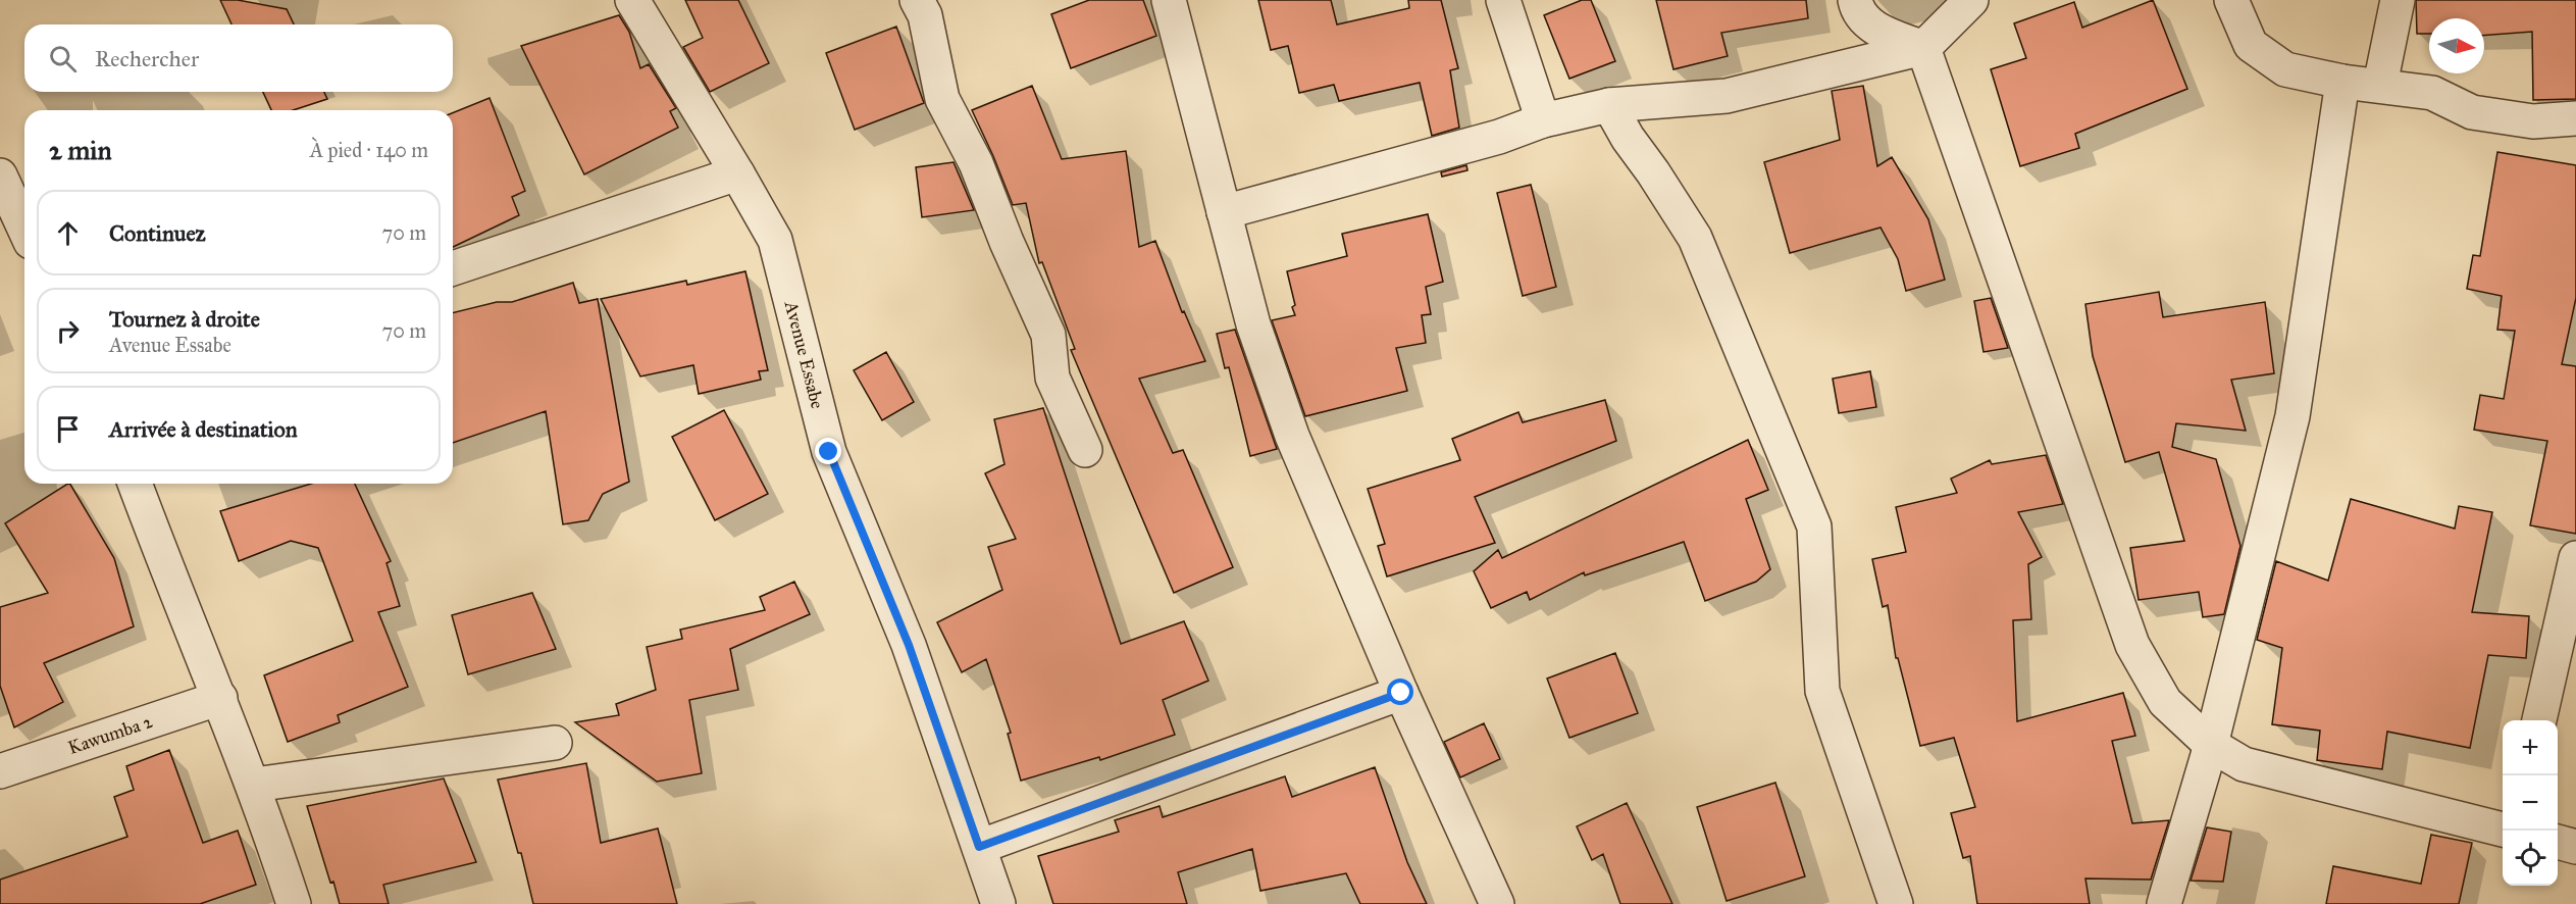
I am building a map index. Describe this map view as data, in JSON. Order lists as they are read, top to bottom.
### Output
{
  "streets": {
    "street": ["Avenue Essabe", "Kawumba 2"]
  },
  "north": "right",
  "page": {
    "search": "Rechercher",
    "heading": ["2 min", "À pied · 140 m"],
    "list": [
      ["Continuez", "70 m"],
      ["Tournez à droite", "Avenue Essabe", "70 m"],
      "Arrivée à destination"
    ],
    "map_buttons": ["+", "−"]
  }
}
